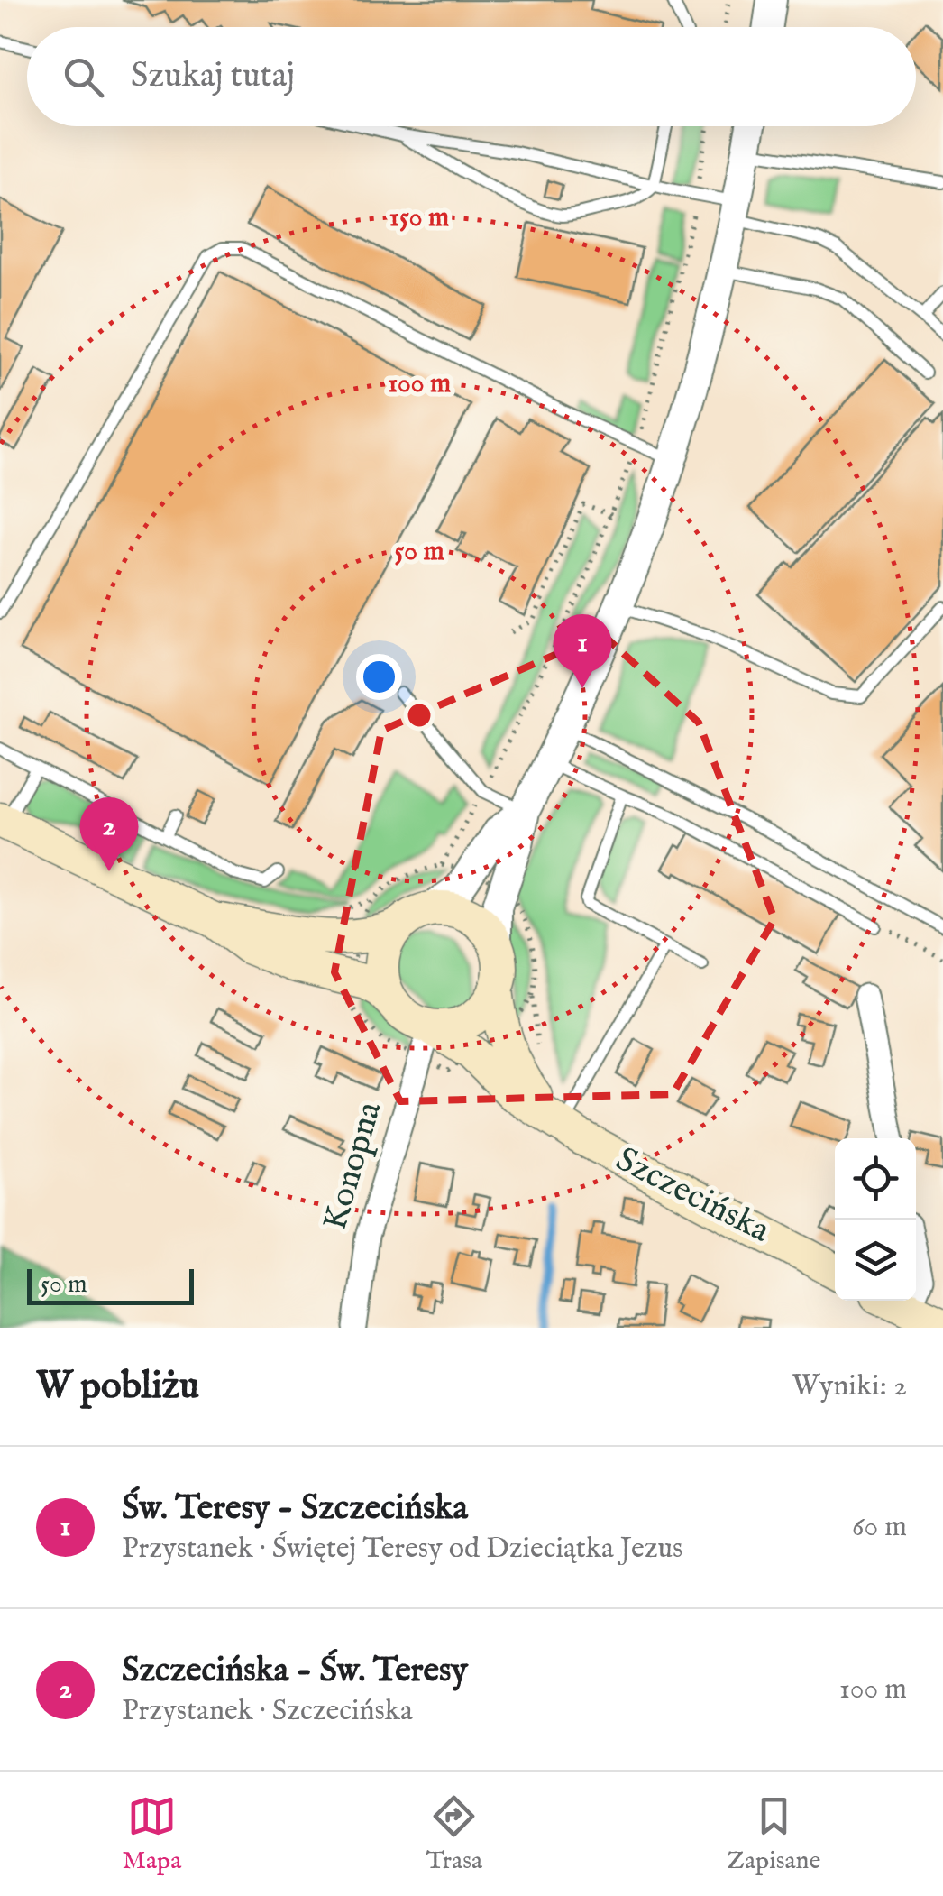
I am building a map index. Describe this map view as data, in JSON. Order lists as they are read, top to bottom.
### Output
{
  "streets": {
    "main road": ["Szczecińska"],
    "street": ["Konopna"]
  },
  "crossings": [
    ["Konopna", "Szczecińska"]
  ],
  "scale_bar": "50 m",
  "page": {
    "search": "Szukaj tutaj",
    "pins": ["1", "2"],
    "scale": "50 m",
    "heading": ["W pobliżu", "Wyniki: 2"],
    "list": [
      {
        "mark": "1",
        "name": "Św. Teresy - Szczecińska",
        "note": "Przystanek · Świętej Teresy od Dzieciątka Jezus",
        "value": "60 m"
      },
      {
        "mark": "2",
        "name": "Szczecińska - Św. Teresy",
        "note": "Przystanek · Szczecińska",
        "value": "100 m"
      }
    ],
    "nav": ["Mapa", "Trasa", "Zapisane"]
  },
  "rings": ["150 m", "100 m", "50 m"]
}
